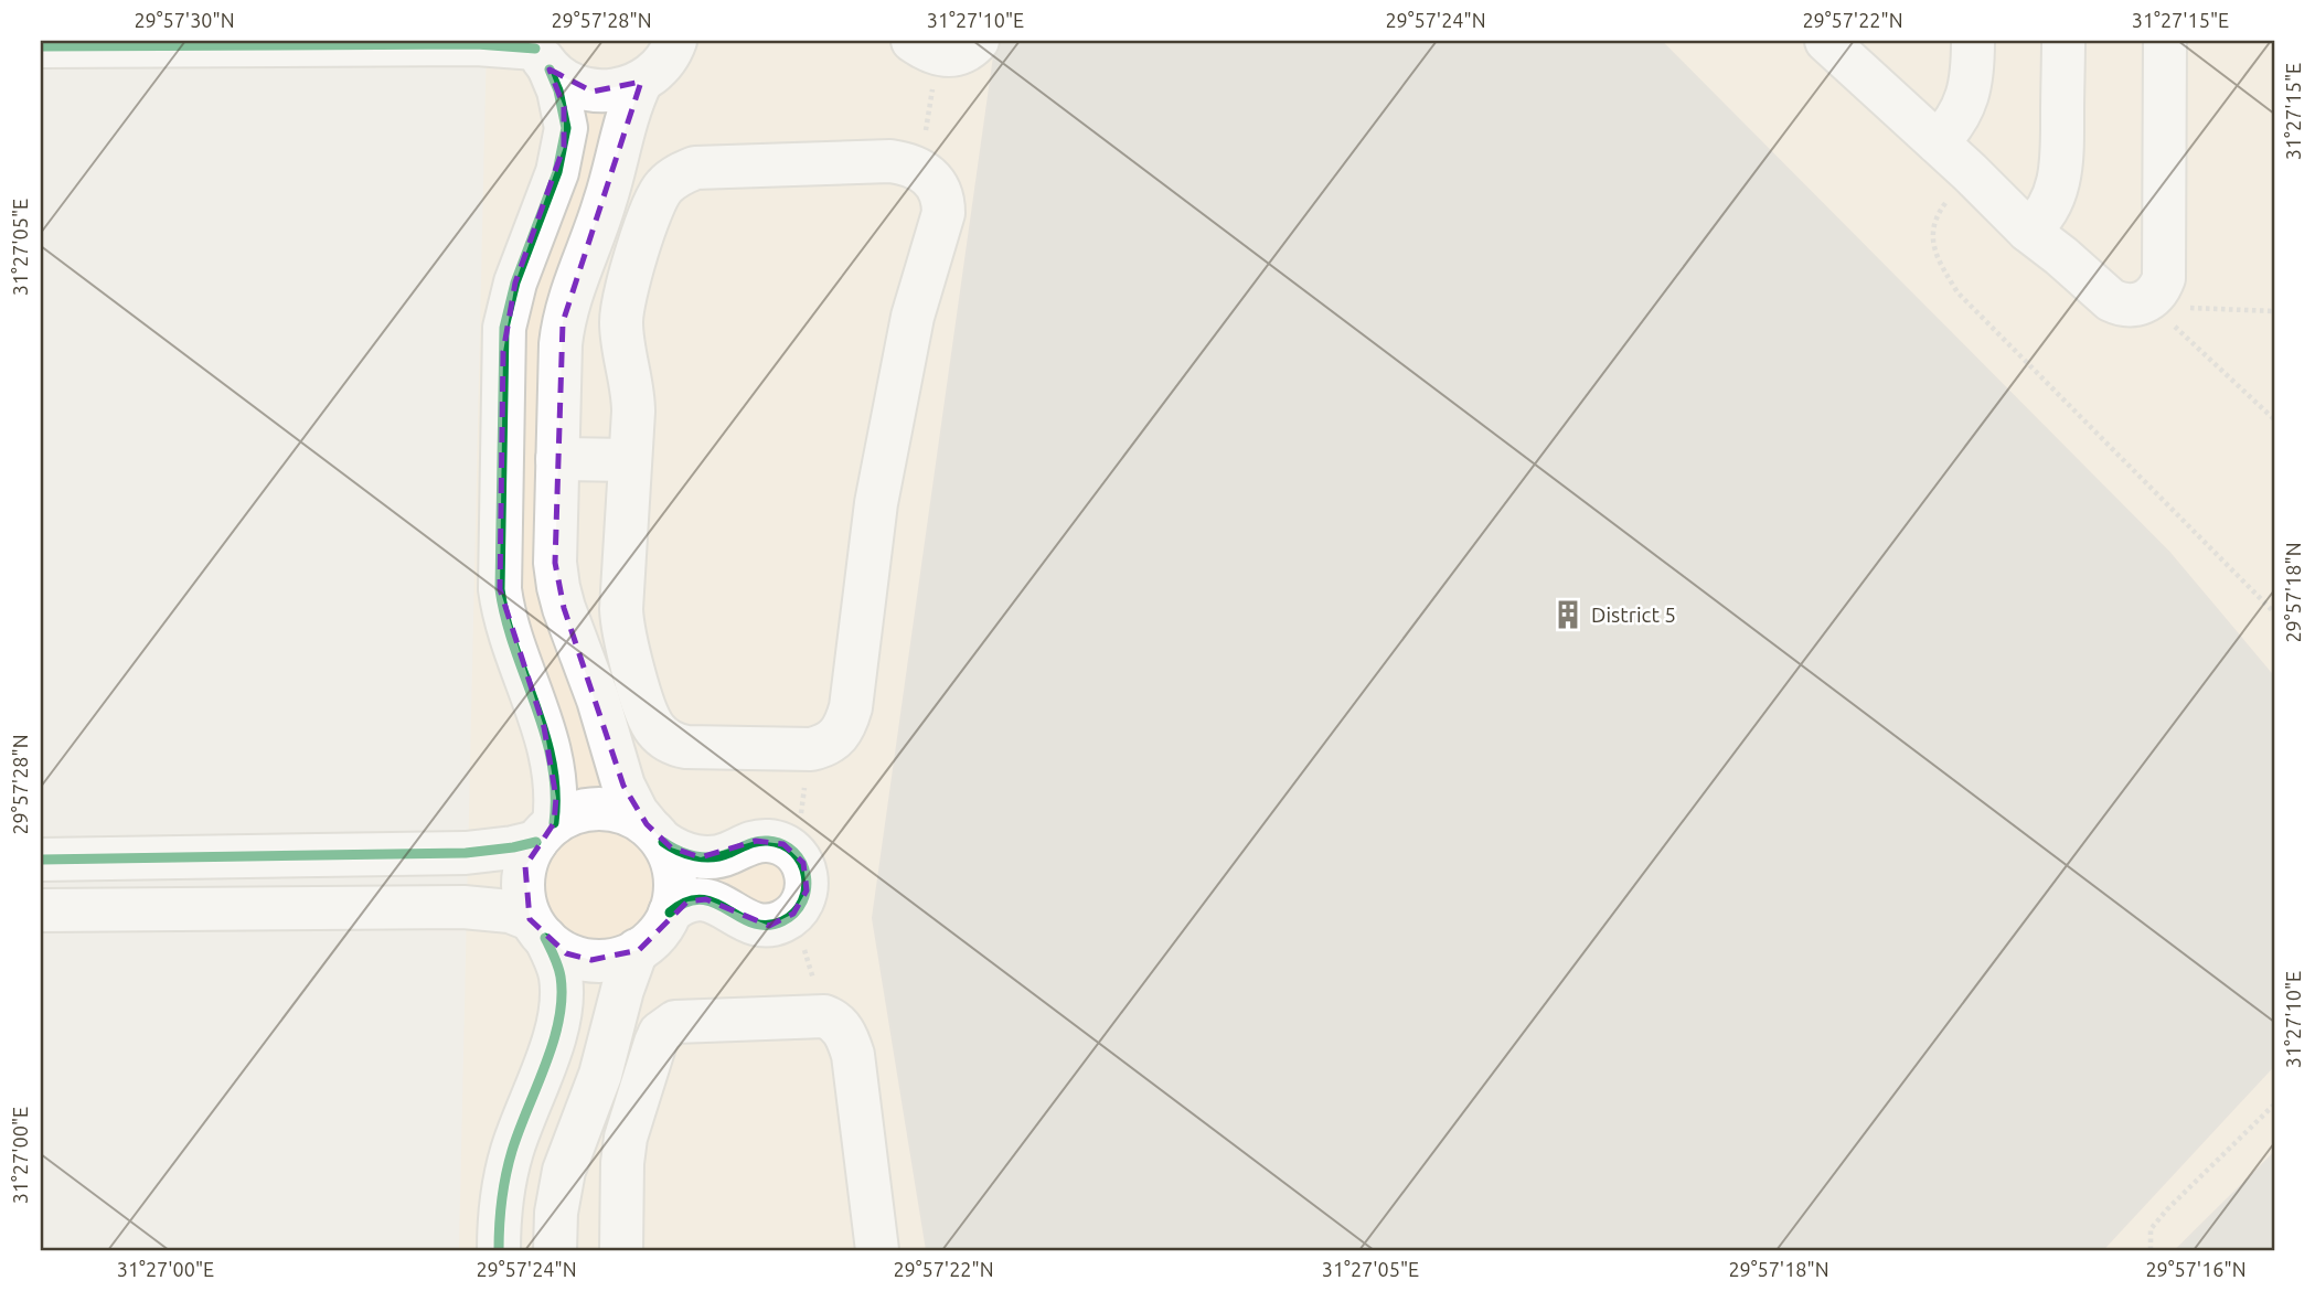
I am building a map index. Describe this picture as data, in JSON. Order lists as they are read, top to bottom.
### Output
{
  "places": {
    "building": ["District 5"]
  },
  "coordinates": [
    "29°57'30\"N",
    "29°57'28\"N",
    "31°27'10\"E",
    "29°57'24\"N",
    "29°57'22\"N",
    "31°27'15\"E",
    "31°27'05\"E",
    "29°57'18\"N",
    "31°27'00\"E",
    "29°57'16\"N"
  ]
}
